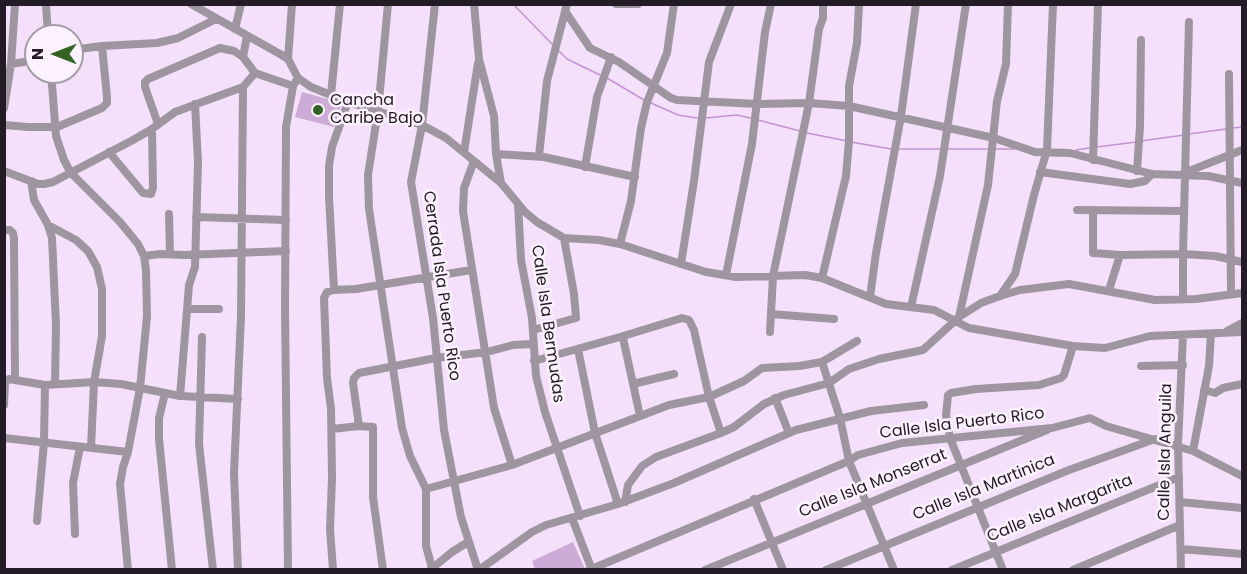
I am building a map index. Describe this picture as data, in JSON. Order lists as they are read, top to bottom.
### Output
{
  "streets": {
    "street": [
      "Cerrada Isla Puerto Rico",
      "Calle Isla Bermudas",
      "Calle Isla Puerto Rico",
      "Calle Isla Anguila",
      "Calle Isla Monserrat",
      "Calle Isla Martinica",
      "Calle Isla Margarita"
    ]
  },
  "crossings": [
    ["Calle Isla Bermudas", "Calle Isla Puerto Rico"],
    ["Calle Isla Puerto Rico", "Calle Isla Anguila"],
    ["Calle Isla Puerto Rico", "Calle Isla Monserrat"],
    ["Calle Isla Puerto Rico", "Calle Isla Martinica"],
    ["Calle Isla Anguila", "Calle Isla Margarita"]
  ],
  "places": ["Cancha Caribe Bajo"],
  "north": "left"
}
